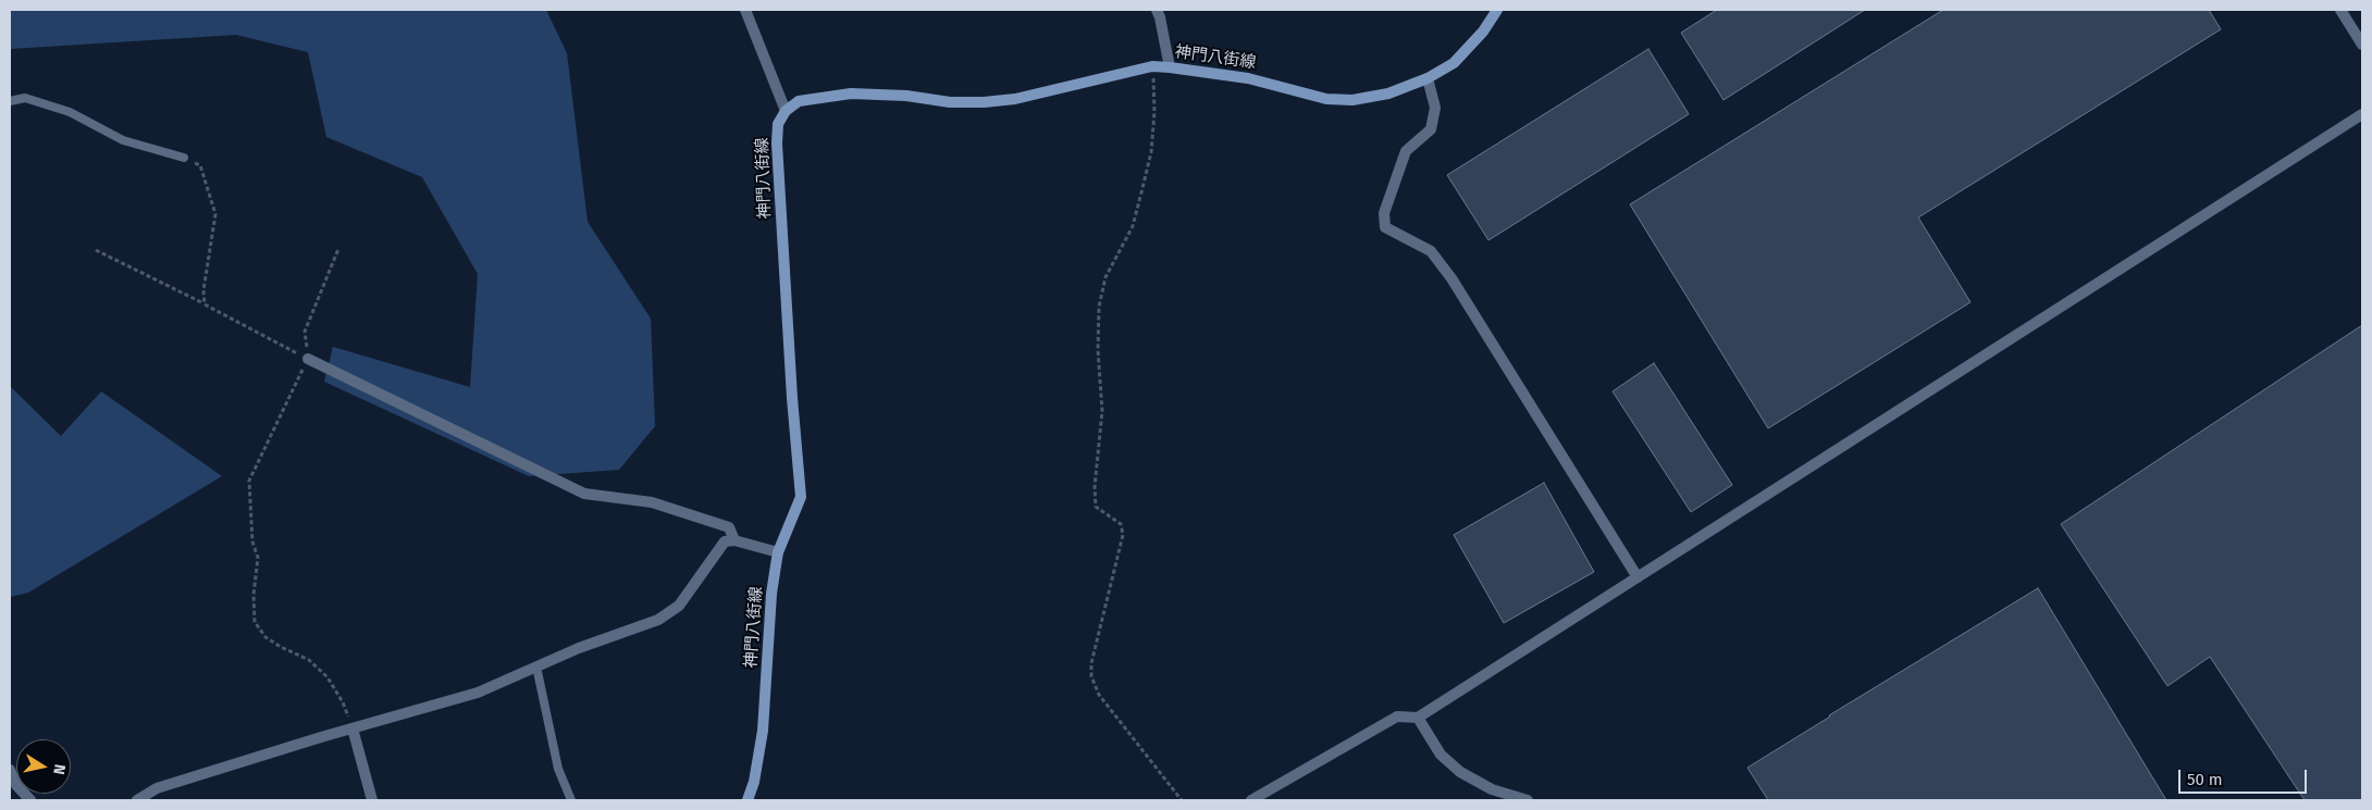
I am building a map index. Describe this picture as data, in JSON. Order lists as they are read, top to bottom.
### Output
{
  "streets": {
    "main road": ["神門八街線"]
  },
  "scale_bar": "50 m",
  "north": "right"
}
